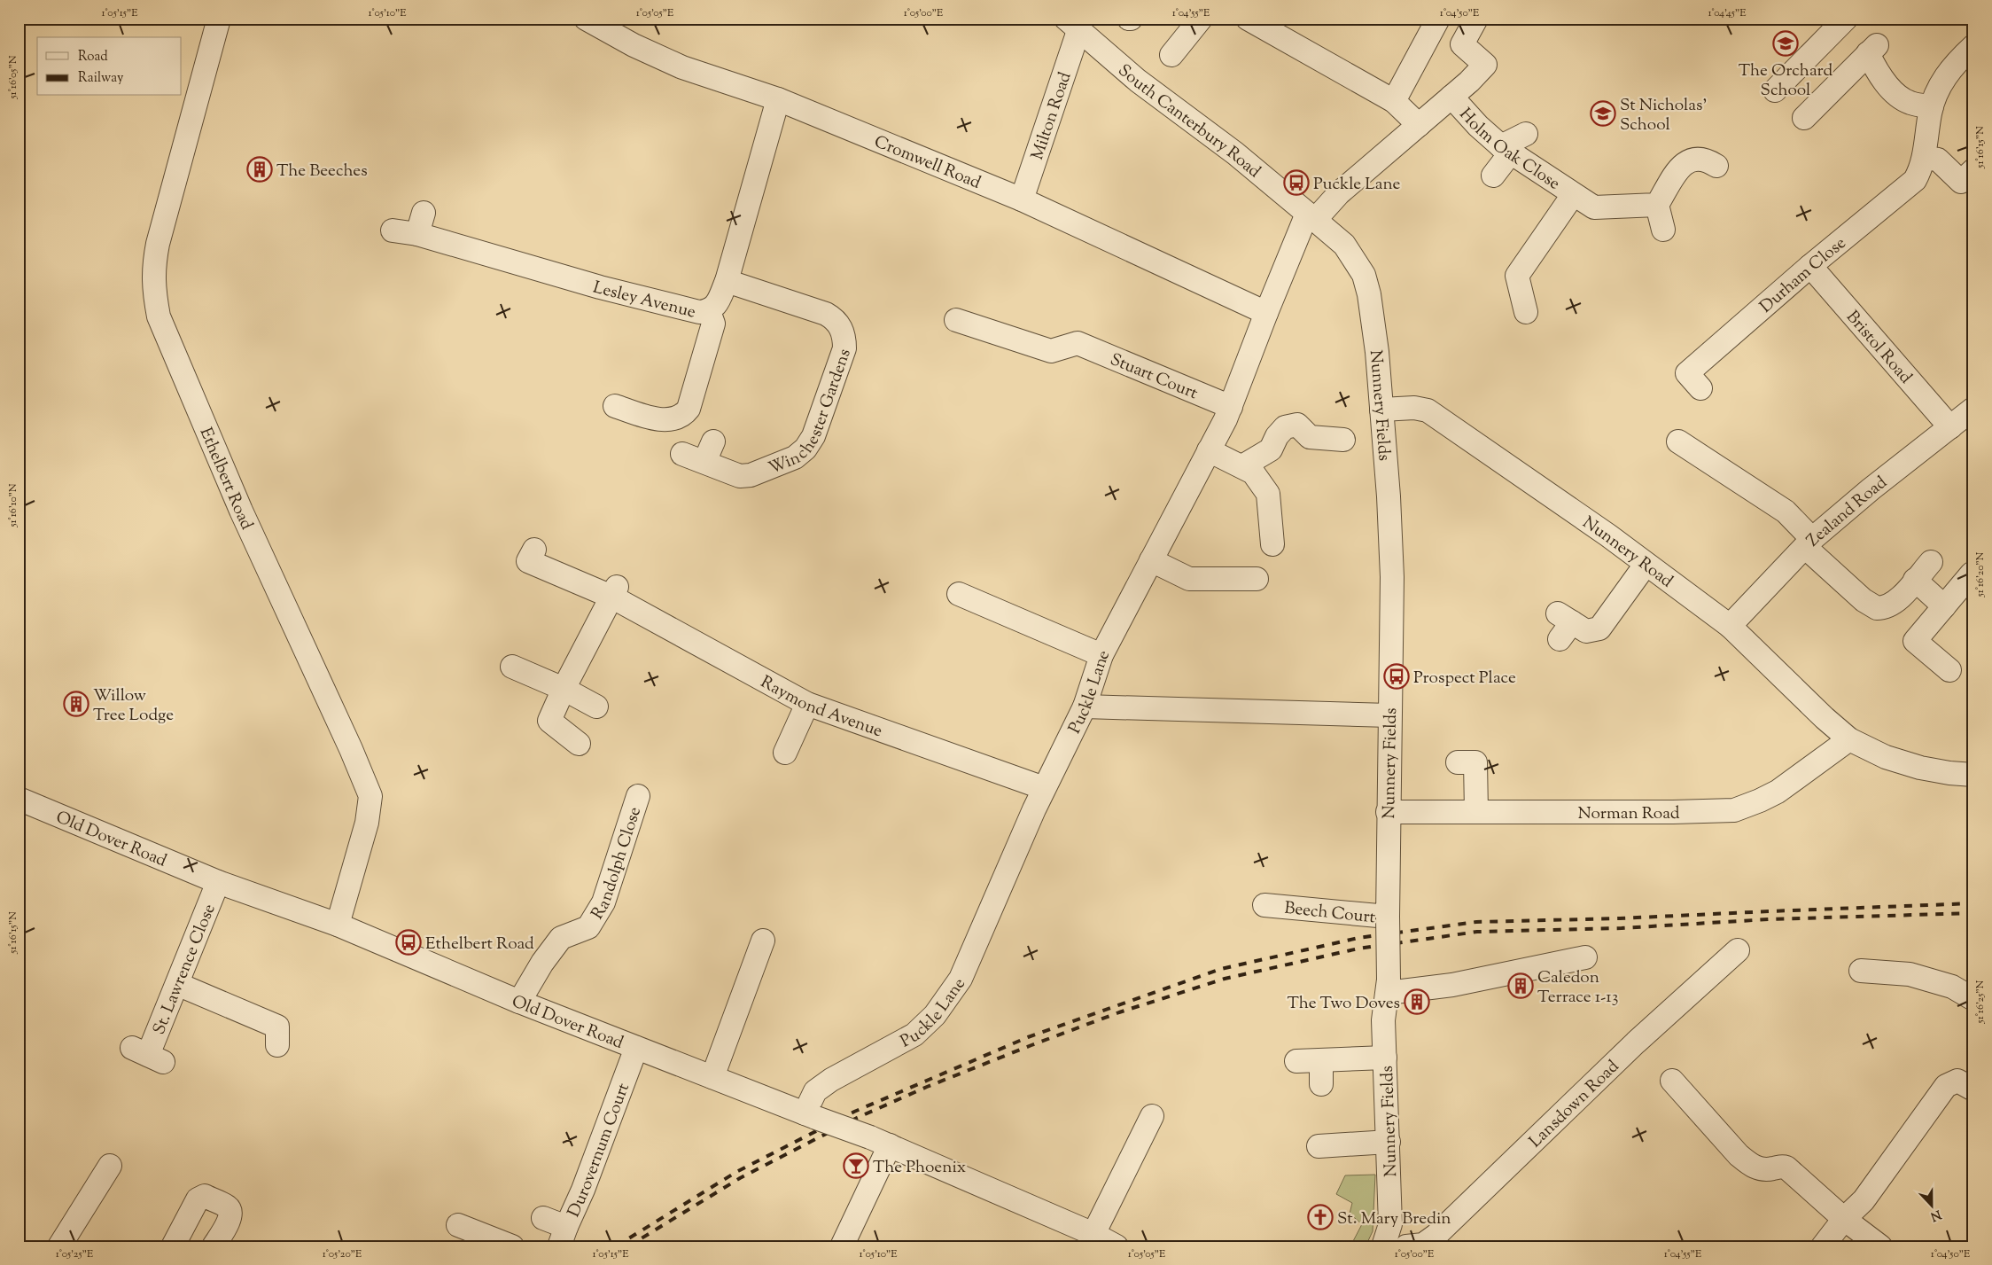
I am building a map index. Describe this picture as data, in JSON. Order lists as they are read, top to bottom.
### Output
{
  "streets": {
    "street": [
      "Milton Road",
      "South Canterbury Road",
      "Holm Oak Close",
      "Cromwell Road",
      "Durham Close",
      "Lesley Avenue",
      "Bristol Road",
      "Stuart Court",
      "Nunnery Fields",
      "Winchester Gardens",
      "Ethelbert Road",
      "Zealand Road",
      "Nunnery Road",
      "Puckle Lane",
      "Raymond Avenue",
      "Norman Road",
      "Old Dover Road",
      "Randolph Close",
      "Beech Court",
      "St. Lawrence Close",
      "Lansdown Road",
      "Durovernum Court"
    ]
  },
  "crossings": [
    ["Milton Road", "South Canterbury Road"],
    ["Milton Road", "Cromwell Road"],
    ["South Canterbury Road", "Nunnery Fields"],
    ["South Canterbury Road", "Puckle Lane"],
    ["Holm Oak Close", "Puckle Lane"],
    ["Cromwell Road", "Lesley Avenue"],
    ["Cromwell Road", "Puckle Lane"],
    ["Durham Close", "Bristol Road"],
    ["Lesley Avenue", "Winchester Gardens"],
    ["Bristol Road", "Zealand Road"],
    ["Stuart Court", "Puckle Lane"],
    ["Nunnery Fields", "Nunnery Road"],
    ["Nunnery Fields", "Puckle Lane"],
    ["Nunnery Fields", "Norman Road"],
    ["Nunnery Fields", "Beech Court"],
    ["Nunnery Fields", "Lansdown Road"],
    ["Ethelbert Road", "Old Dover Road"],
    ["Zealand Road", "Nunnery Road"],
    ["Nunnery Road", "Norman Road"],
    ["Puckle Lane", "Raymond Avenue"],
    ["Puckle Lane", "Old Dover Road"],
    ["Old Dover Road", "Randolph Close"],
    ["Old Dover Road", "St. Lawrence Close"],
    ["Old Dover Road", "Durovernum Court"]
  ],
  "places": {
    "school or university": ["The Orchard School", "St Nicholas' School"],
    "building": [
      "The Beeches",
      "Willow Tree Lodge",
      "Caledon Terrace 1-13",
      "The Two Doves"
    ],
    "bus stop": ["Puckle Lane", "Prospect Place", "Ethelbert Road"],
    "bar": ["The Phoenix"],
    "church": ["St. Mary Bredin"]
  },
  "legend": ["Road", "Railway"],
  "north": "bottom",
  "coordinates": [
    "1°05'15\"E",
    "1°05'10\"E",
    "1°05'05\"E",
    "1°05'00\"E",
    "1°04'55\"E",
    "1°04'50\"E",
    "1°04'45\"E",
    "51°16'05\"N",
    "51°16'15\"N",
    "51°16'10\"N",
    "51°16'20\"N",
    "51°16'25\"N",
    "1°05'25\"E",
    "1°05'20\"E"
  ]
}
